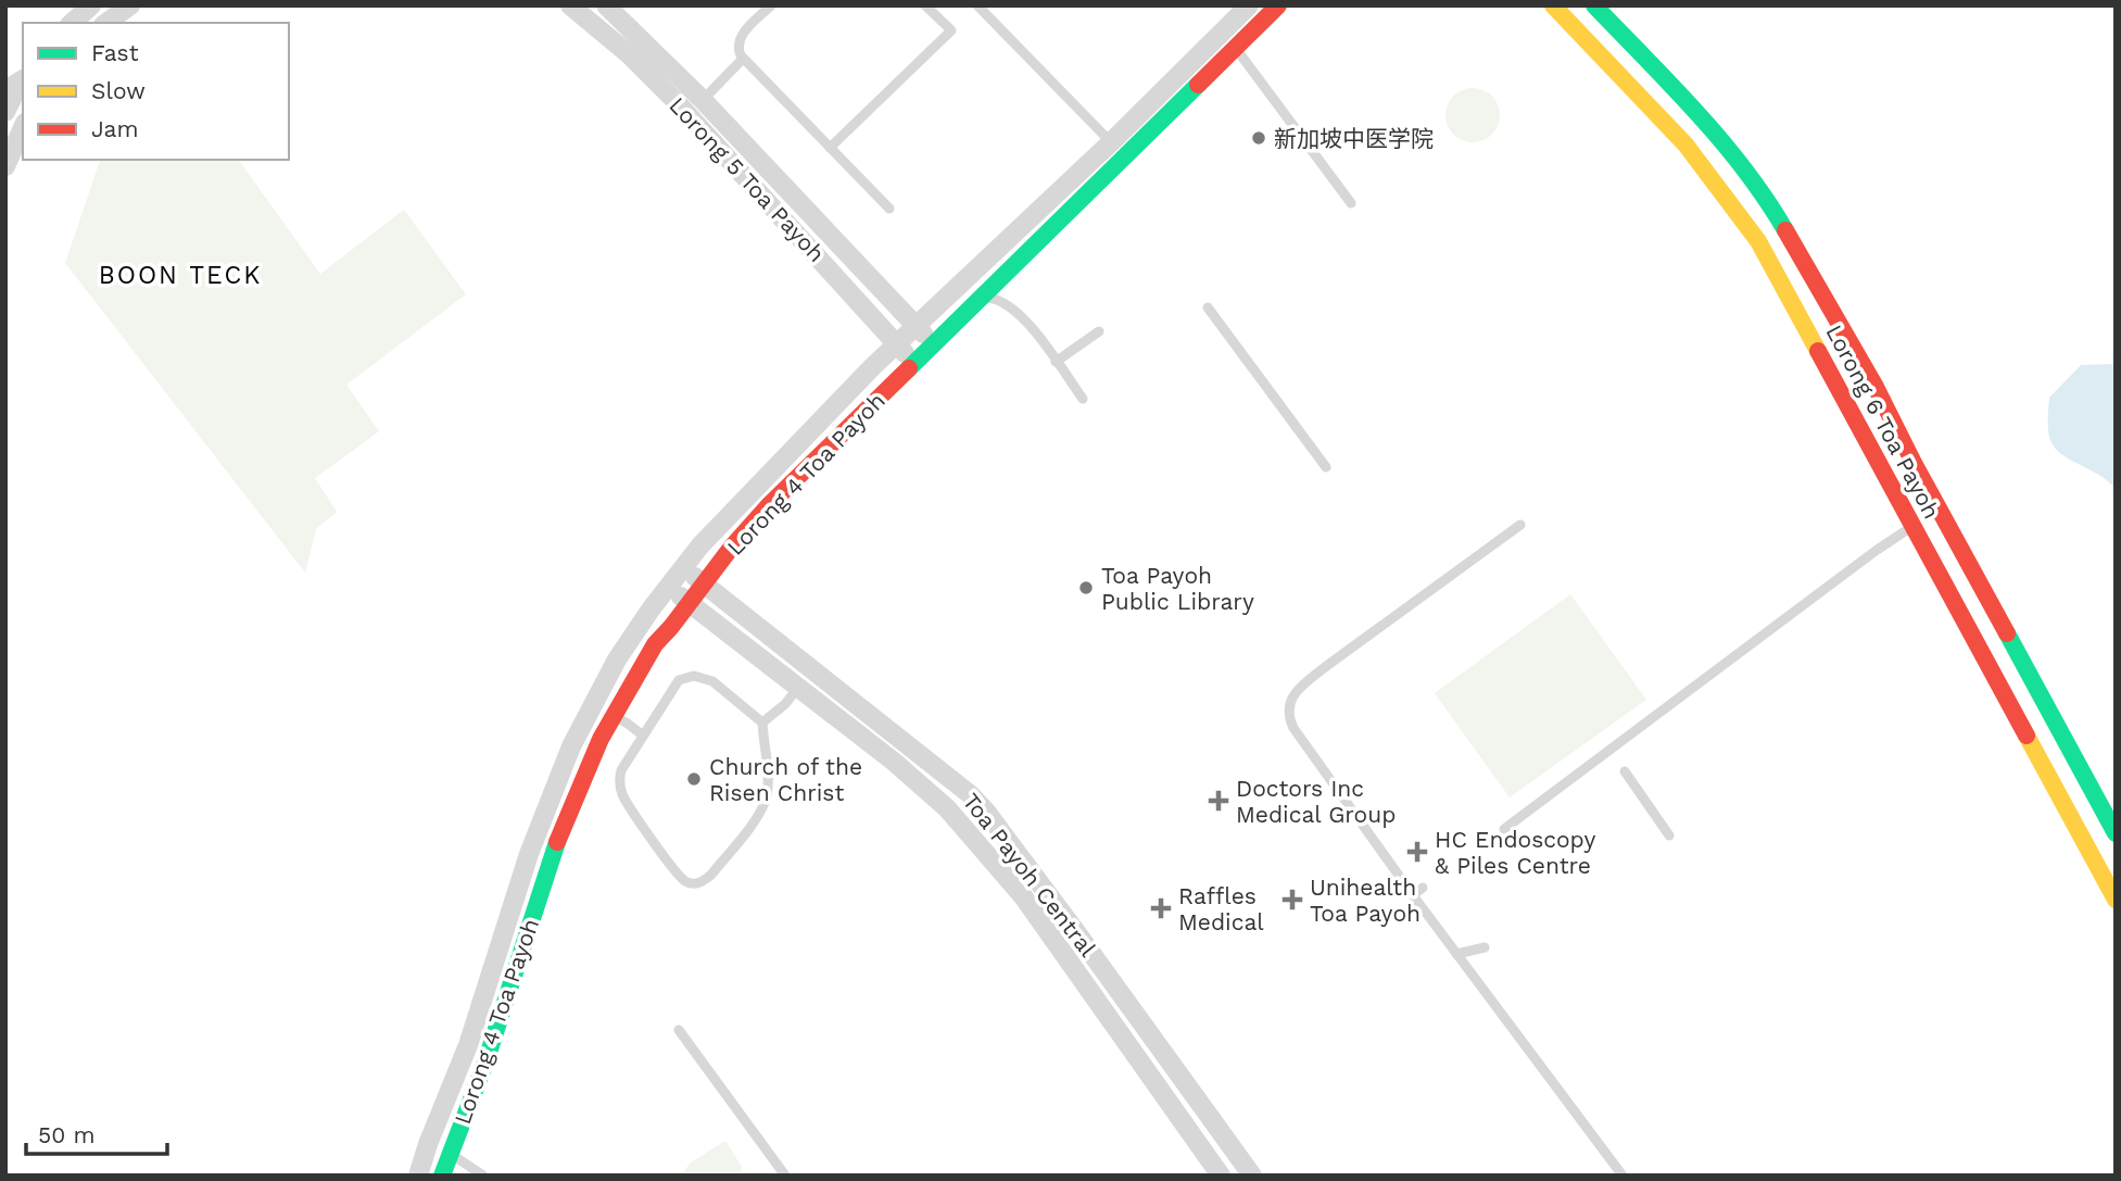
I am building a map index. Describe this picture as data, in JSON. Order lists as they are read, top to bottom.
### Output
{
  "streets": {
    "main road": ["Lorong 6 Toa Payoh", "Lorong 4 Toa Payoh"],
    "street": ["Lorong 5 Toa Payoh", "Toa Payoh Central"]
  },
  "crossings": [
    ["Lorong 5 Toa Payoh", "Lorong 4 Toa Payoh"],
    ["Lorong 4 Toa Payoh", "Toa Payoh Central"]
  ],
  "districts": ["BOON TECK"],
  "places": {
    "other": ["新加坡中医学院", "Toa Payoh Public Library", "Church of the Risen Christ"],
    "health": [
      "Doctors Inc Medical Group",
      "HC Endoscopy & Piles Centre",
      "Unihealth Toa Payoh",
      "Raffles Medical"
    ]
  },
  "legend": ["Fast", "Slow", "Jam"],
  "scale_bar": "50 m"
}
